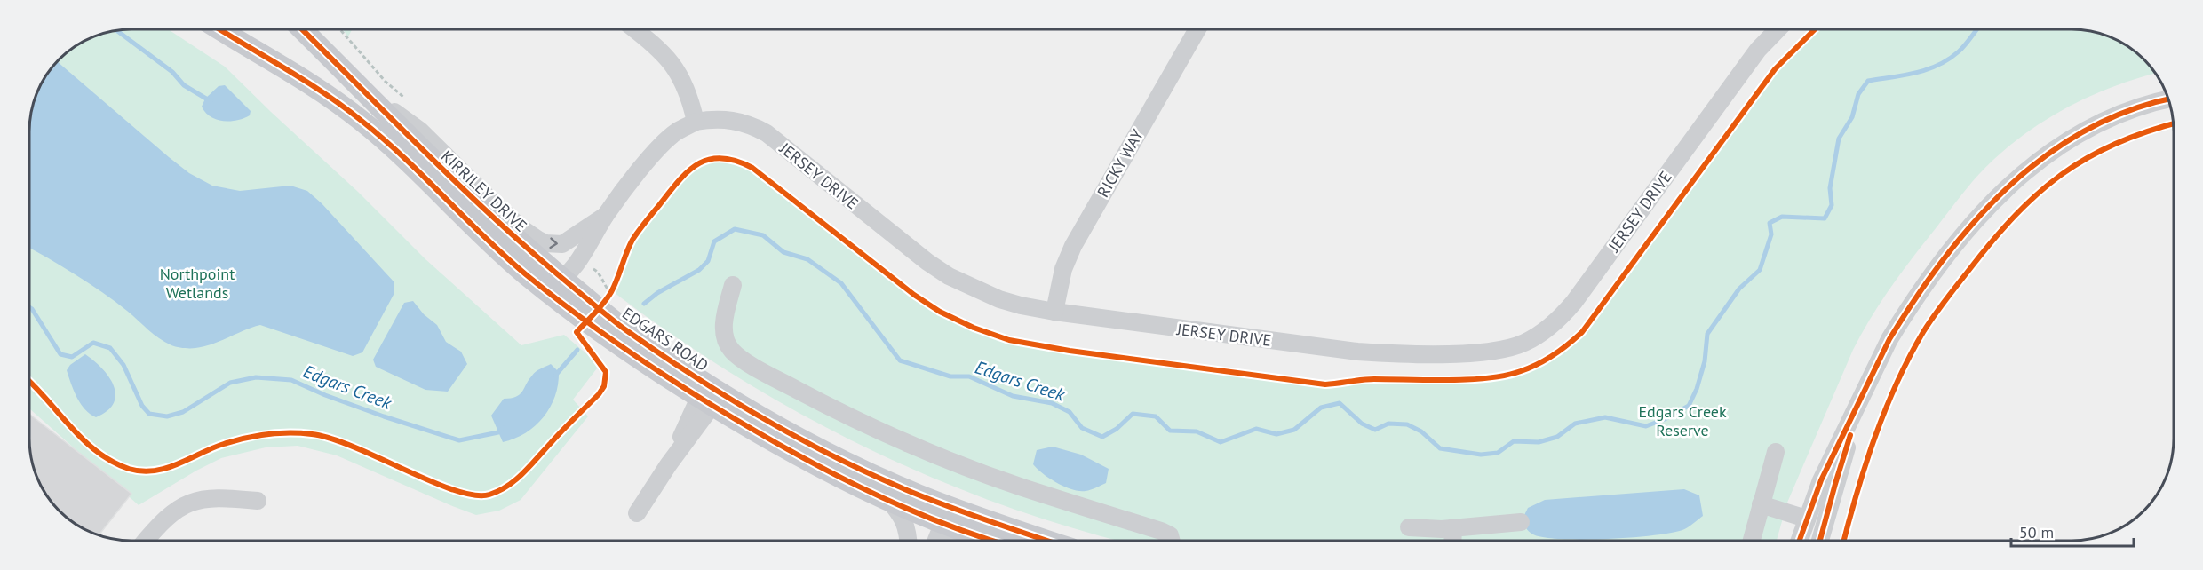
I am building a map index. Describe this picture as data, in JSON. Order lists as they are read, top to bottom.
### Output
{
  "streets": {
    "main road": ["EDGARS ROAD"],
    "street": ["RICKY WAY", "JERSEY DRIVE", "KIRRILEY DRIVE"]
  },
  "crossings": [
    ["RICKY WAY", "JERSEY DRIVE"],
    ["JERSEY DRIVE", "KIRRILEY DRIVE"],
    ["KIRRILEY DRIVE", "EDGARS ROAD"]
  ],
  "one_way": ["KIRRILEY DRIVE"],
  "water": ["Edgars Creek"],
  "parks": ["Northpoint Wetlands", "Edgars Creek Reserve"],
  "scale_bar": "50 m"
}
